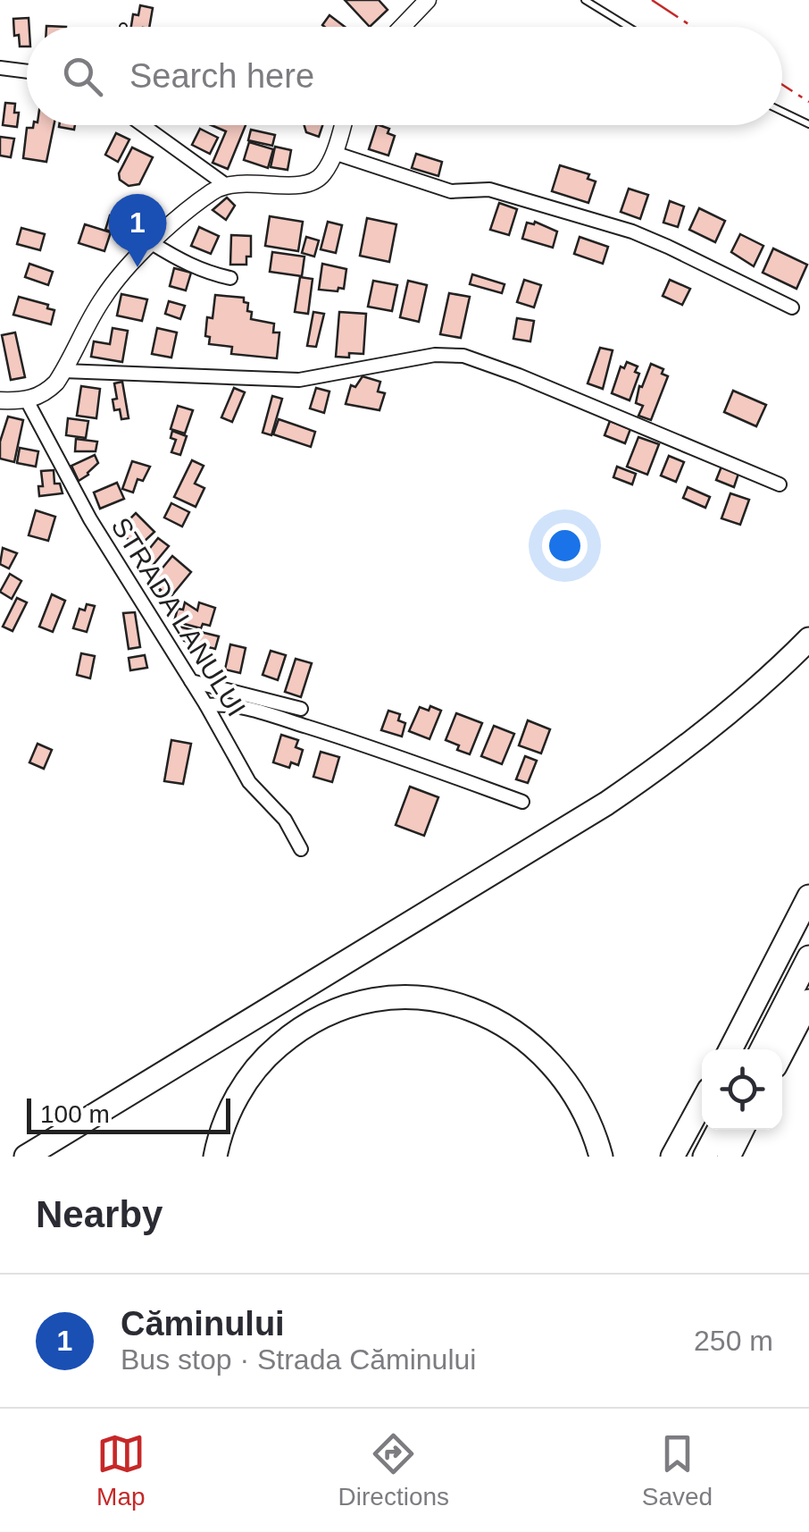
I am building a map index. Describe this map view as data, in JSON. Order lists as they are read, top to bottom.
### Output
{
  "streets": {
    "street": ["STRADA LANULUI"]
  },
  "scale_bar": "100 m",
  "page": {
    "search": "Search here",
    "pins": "1",
    "scale": "100 m",
    "heading": "Nearby",
    "list": [
      {
        "mark": "1",
        "name": "Căminului",
        "note": "Bus stop · Strada Căminului",
        "value": "250 m"
      }
    ],
    "nav": ["Map", "Directions", "Saved"]
  }
}
